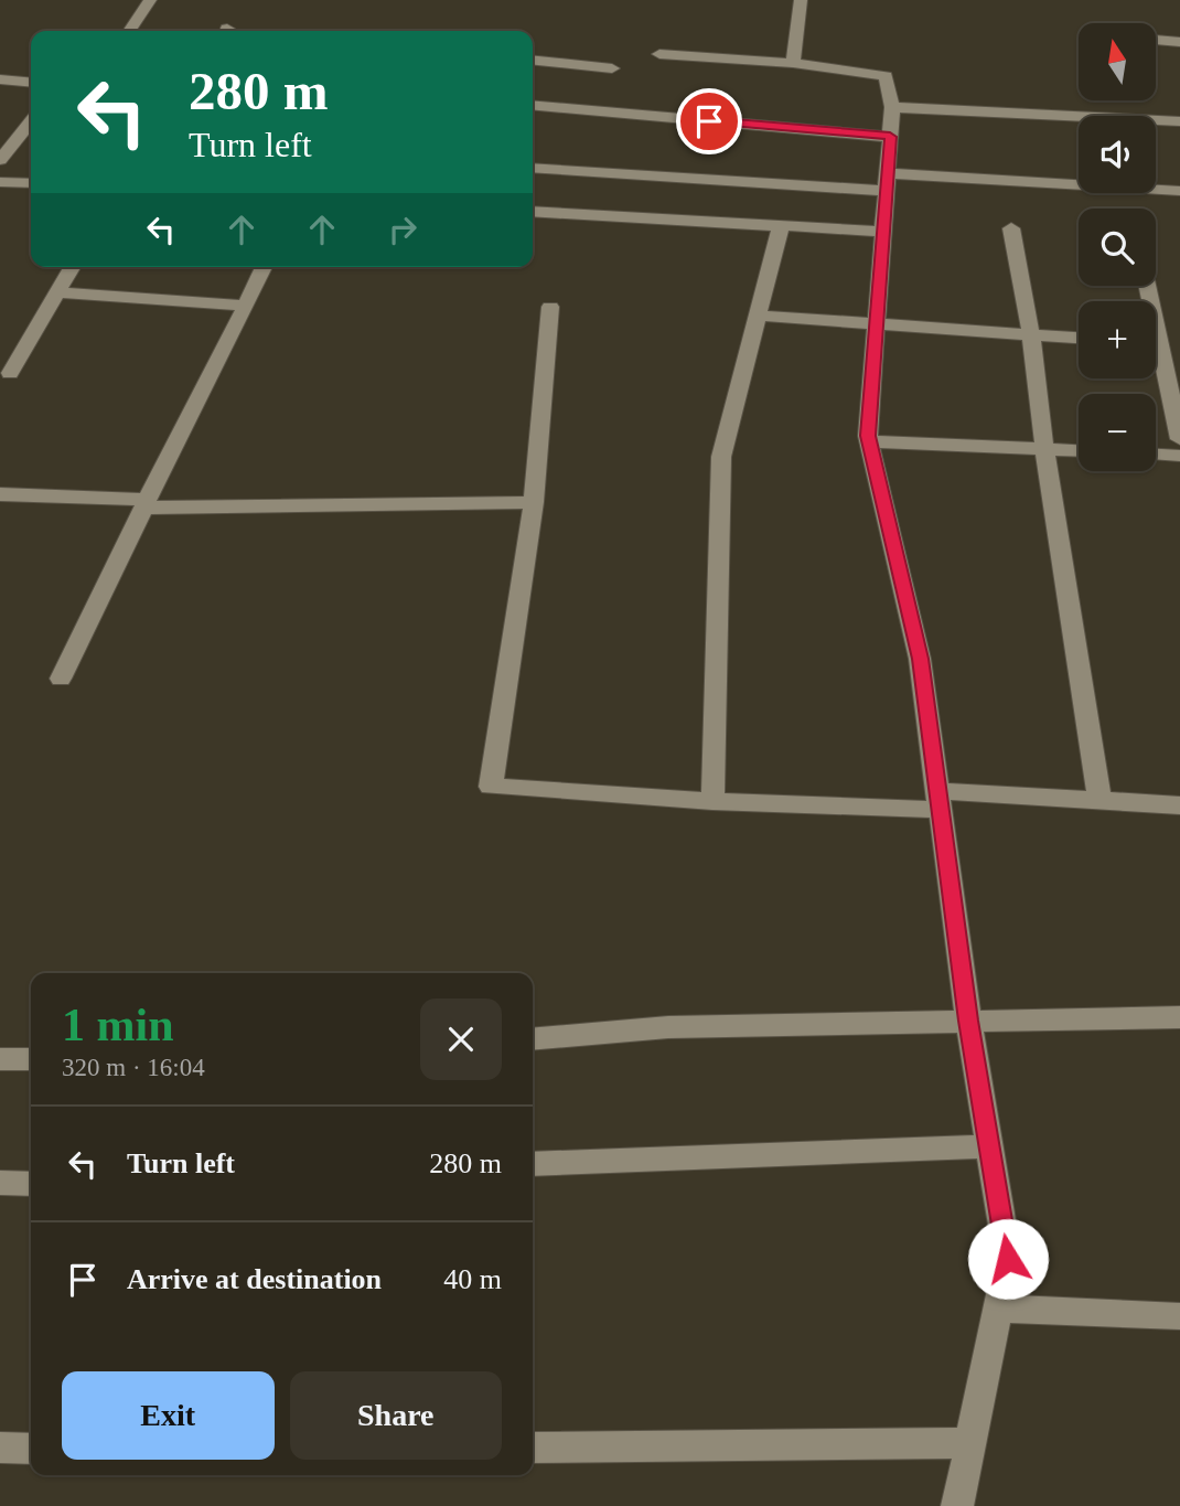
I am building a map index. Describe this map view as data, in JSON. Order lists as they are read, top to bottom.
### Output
{
  "north": "top",
  "page": {
    "map_buttons": ["+", "−"],
    "turn": ["280 m", "Turn left"],
    "heading": ["1 min", "320 m · 16:04"],
    "list": [
      {
        "name": "Turn left",
        "value": "280 m"
      },
      {
        "name": "Arrive at destination",
        "value": "40 m"
      }
    ],
    "buttons": ["Exit", "Share"]
  }
}
